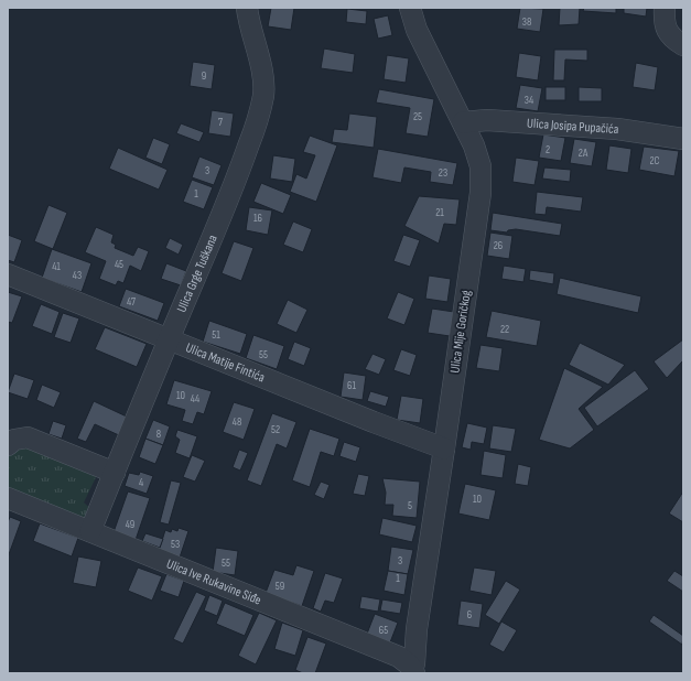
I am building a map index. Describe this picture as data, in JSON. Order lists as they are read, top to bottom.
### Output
{
  "streets": {
    "street": [
      "Ulica Josipa Pupačića",
      "Ulica Grge Tuškana",
      "Ulica Mije Goričkog",
      "Ulica Matije Fintića",
      "Ulica Ive Rukavine Siđe"
    ]
  },
  "crossings": [
    ["Ulica Josipa Pupačića", "Ulica Mije Goričkog"],
    ["Ulica Grge Tuškana", "Ulica Matije Fintića"],
    ["Ulica Grge Tuškana", "Ulica Ive Rukavine Siđe"],
    ["Ulica Mije Goričkog", "Ulica Matije Fintića"],
    ["Ulica Mije Goričkog", "Ulica Ive Rukavine Siđe"]
  ],
  "house_numbers": [
    "38",
    "9",
    "34",
    "25",
    "7",
    "2",
    "2A",
    "2C",
    "3",
    "23",
    "1",
    "21",
    "16",
    "26",
    "45",
    "41",
    "43",
    "47",
    "22",
    "51",
    "55",
    "61",
    "10",
    "44",
    "48",
    "52",
    "8",
    "4",
    "10",
    "5",
    "49",
    "53",
    "3",
    "55",
    "1",
    "59",
    "6",
    "65"
  ]
}
